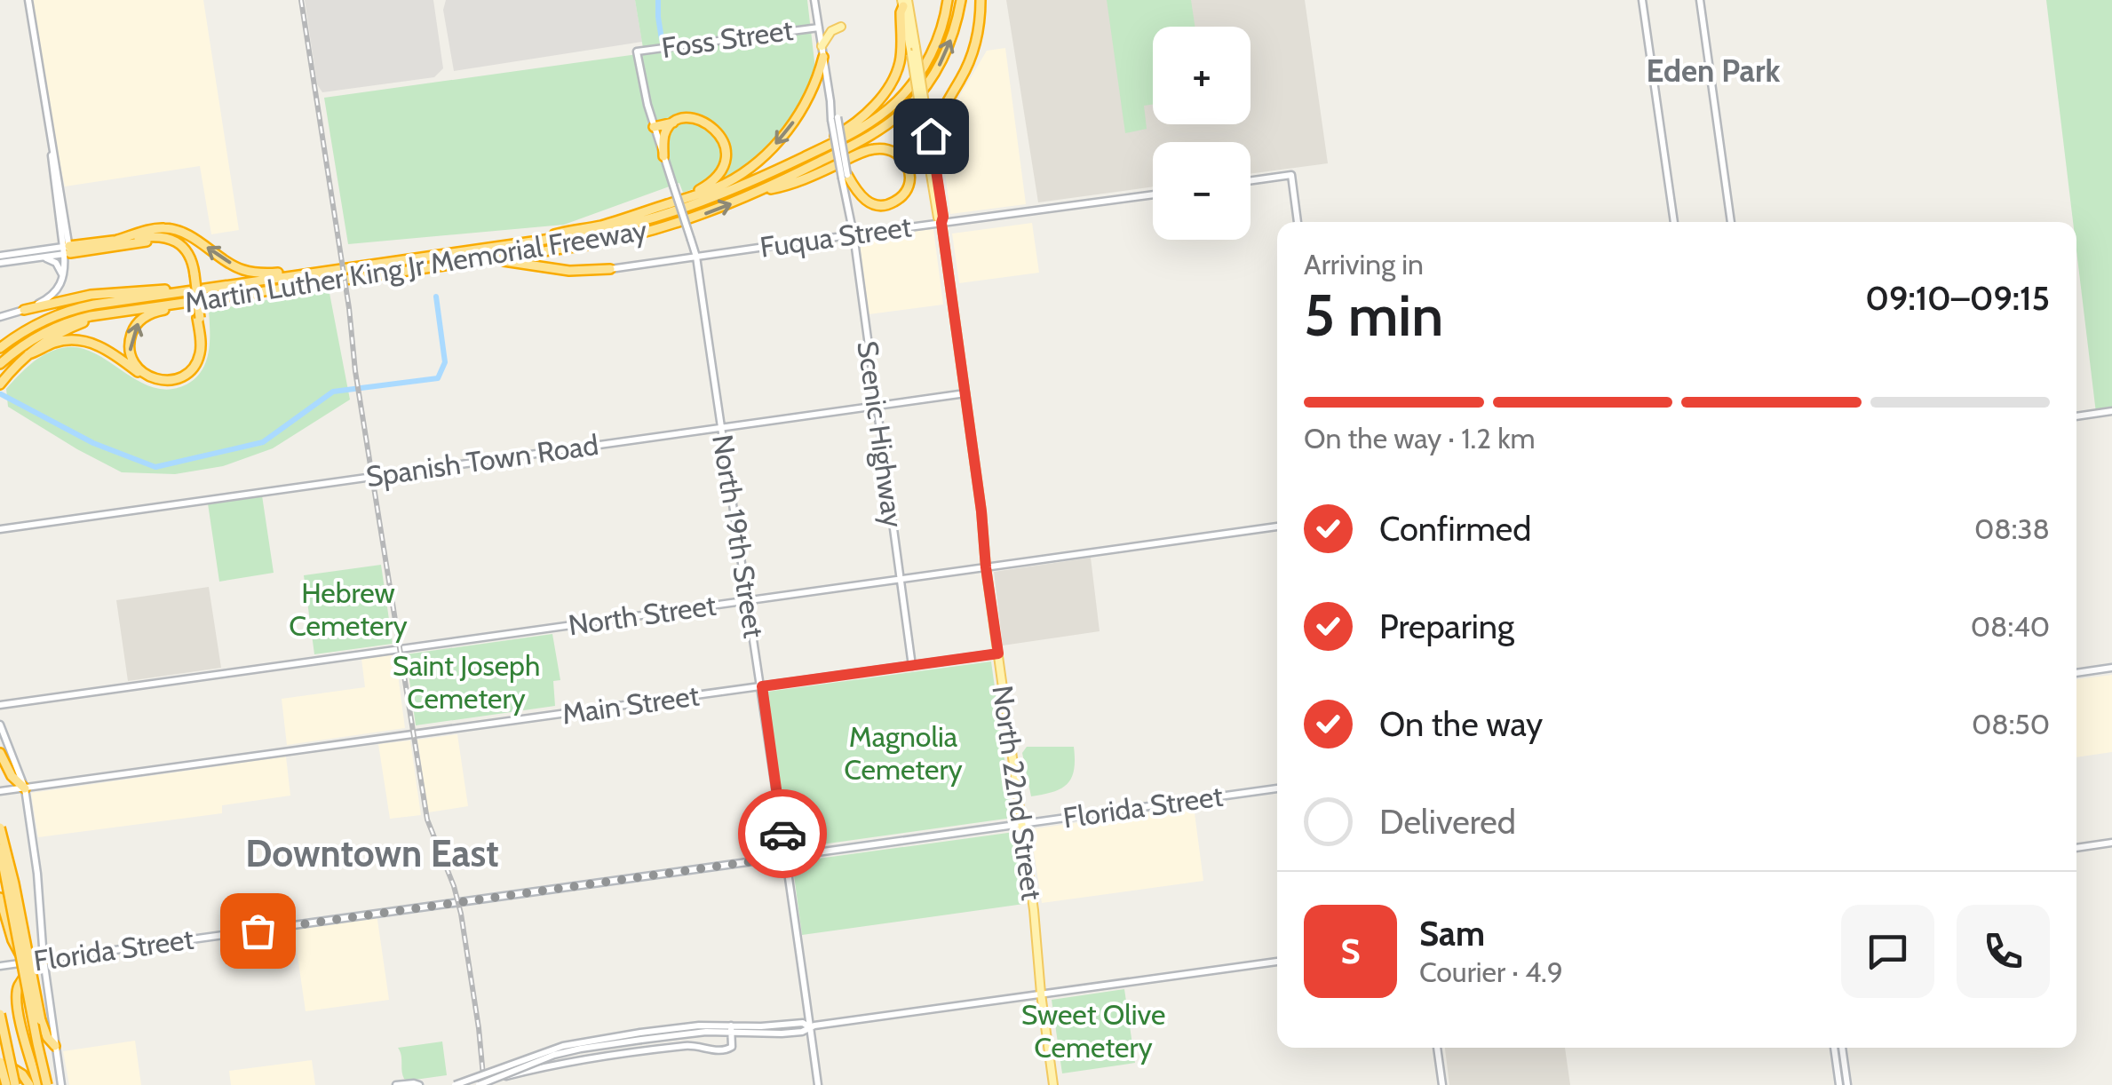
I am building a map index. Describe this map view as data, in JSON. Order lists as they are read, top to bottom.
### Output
{
  "streets": {
    "highway": ["Martin Luther King Jr Memorial Freeway"],
    "main road": ["North 22nd Street"],
    "street": [
      "Foss Street",
      "Fuqua Street",
      "Scenic Highway",
      "Spanish Town Road",
      "North 19th Street",
      "North Street",
      "Main Street",
      "Florida Street"
    ]
  },
  "crossings": [
    ["Foss Street", "Scenic Highway"],
    ["Foss Street", "North 19th Street"],
    ["Fuqua Street", "Scenic Highway"],
    ["Fuqua Street", "North 19th Street"],
    ["Fuqua Street", "North 22nd Street"],
    ["Scenic Highway", "Spanish Town Road"],
    ["Scenic Highway", "North Street"],
    ["Scenic Highway", "Main Street"],
    ["Spanish Town Road", "North 19th Street"],
    ["Spanish Town Road", "North 22nd Street"],
    ["North 19th Street", "North Street"],
    ["North 19th Street", "Main Street"],
    ["North 19th Street", "Florida Street"],
    ["North Street", "North 22nd Street"],
    ["Main Street", "North 22nd Street"],
    ["North 22nd Street", "Florida Street"]
  ],
  "districts": ["Eden Park", "Downtown East"],
  "parks": [
    "Hebrew Cemetery",
    "Saint Joseph Cemetery",
    "Magnolia Cemetery",
    "Sweet Olive Cemetery"
  ],
  "page": {
    "map_buttons": ["+", "−"],
    "heading": ["5 min", "Arriving in", "09:10–09:15"],
    "panel": ["Sam", "Courier · 4.9"],
    "bar": "On the way · 1.2 km",
    "list": [
      ["Confirmed", "08:38"],
      ["Preparing", "08:40"],
      ["On the way", "08:50"],
      "Delivered"
    ],
    "round": "S"
  }
}
